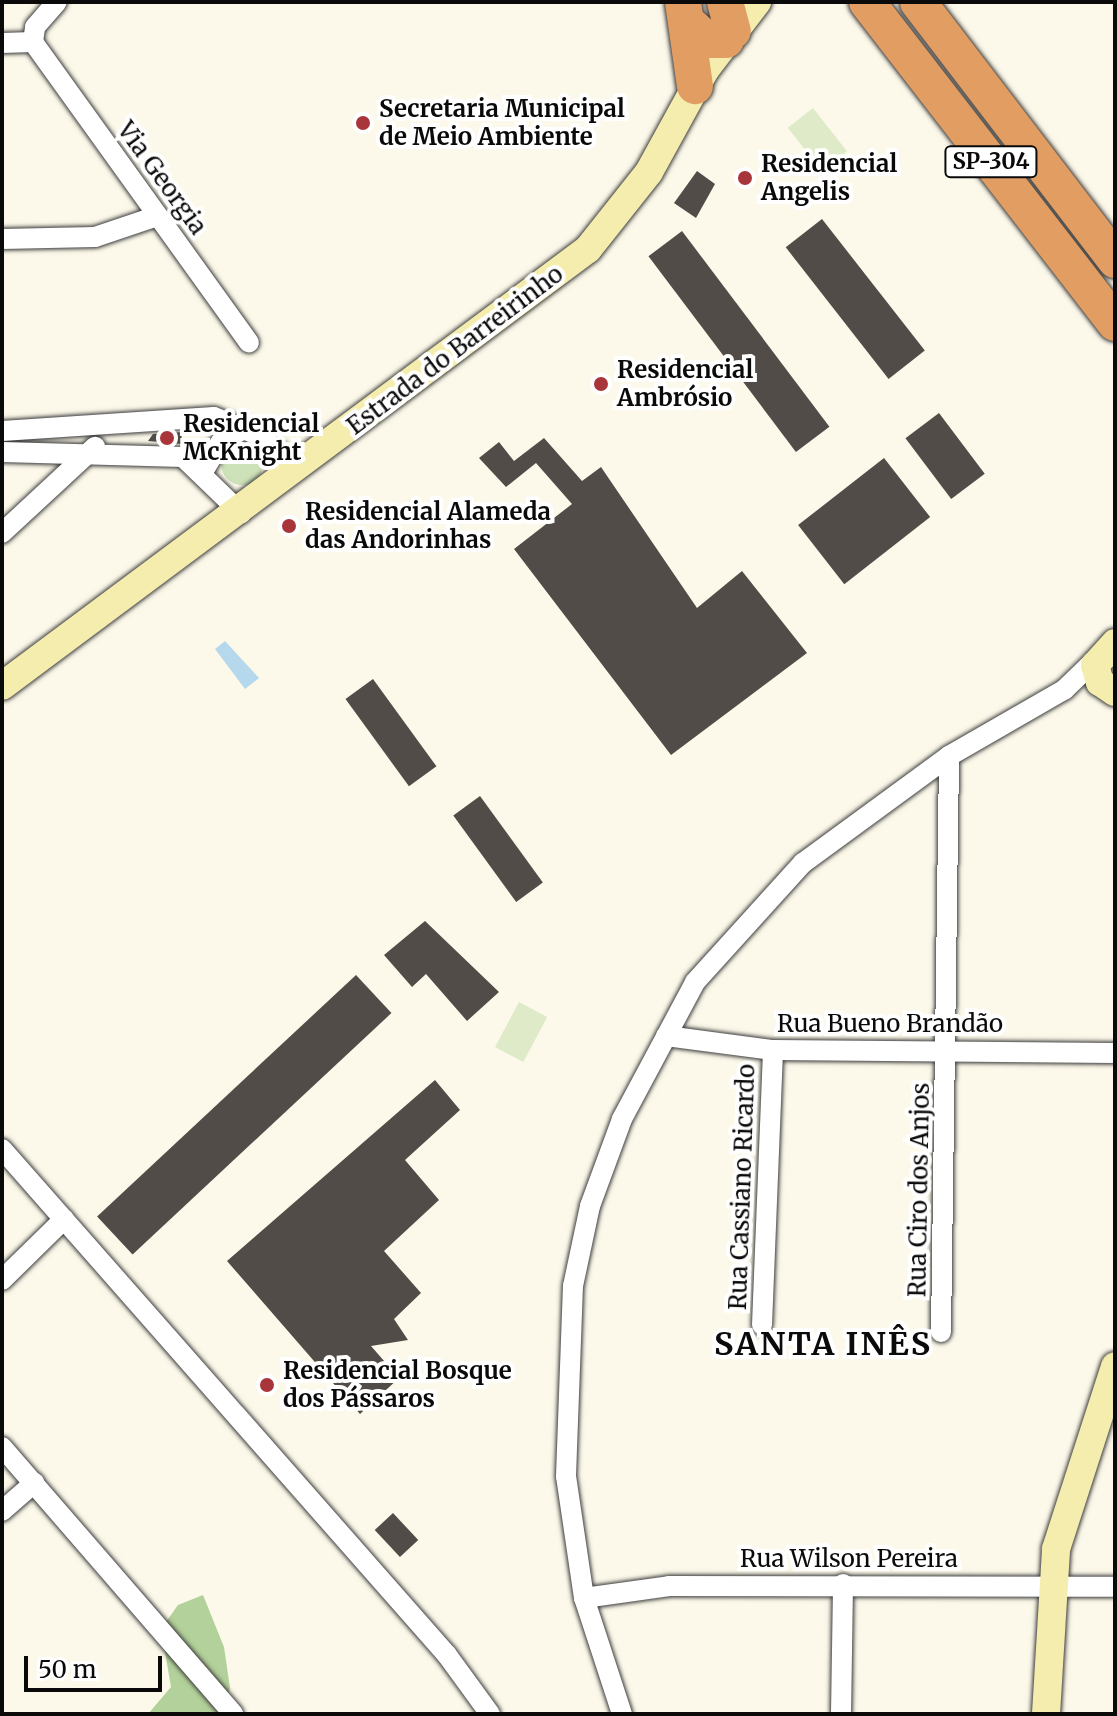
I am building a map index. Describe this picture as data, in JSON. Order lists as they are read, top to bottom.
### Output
{
  "streets": {
    "highway": ["SP-304"],
    "main road": ["Estrada do Barreirinho"],
    "street": [
      "Via Georgia",
      "Rua Bueno Brandão",
      "Rua Cassiano Ricardo",
      "Rua Ciro dos Anjos",
      "Rua Wilson Pereira"
    ]
  },
  "crossings": [
    ["Rua Bueno Brandão", "Rua Cassiano Ricardo"],
    ["Rua Bueno Brandão", "Rua Ciro dos Anjos"]
  ],
  "districts": ["SANTA INÊS"],
  "places": [
    "Secretaria Municipal de Meio Ambiente",
    "Residencial Angelis",
    "Residencial Ambrósio",
    "Residencial McKnight",
    "Residencial Alameda das Andorinhas",
    "Residencial Bosque dos Pássaros"
  ],
  "scale_bar": "50 m"
}
